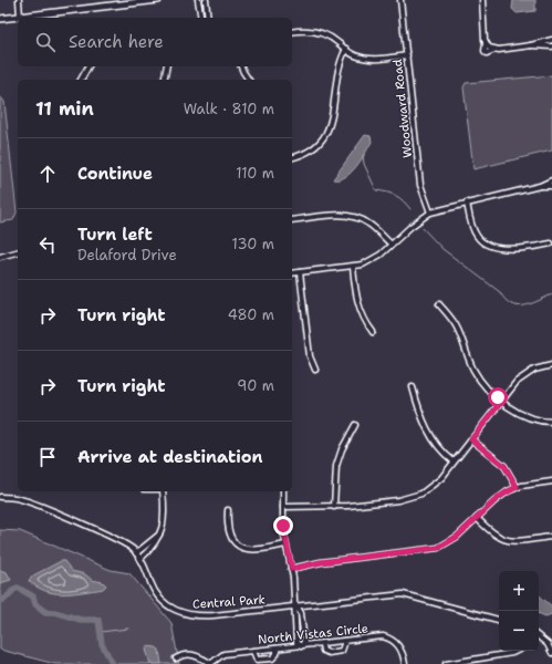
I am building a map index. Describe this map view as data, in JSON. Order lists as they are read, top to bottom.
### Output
{
  "streets": {
    "street": ["Woodward Road", "Central Park", "North Vistas Circle"]
  },
  "page": {
    "search": "Search here",
    "heading": ["11 min", "Walk · 810 m"],
    "list": [
      ["Continue", "110 m"],
      ["Turn left", "Delaford Drive", "130 m"],
      ["Turn right", "480 m"],
      ["Turn right", "90 m"],
      "Arrive at destination"
    ],
    "map_buttons": ["+", "−"]
  }
}
